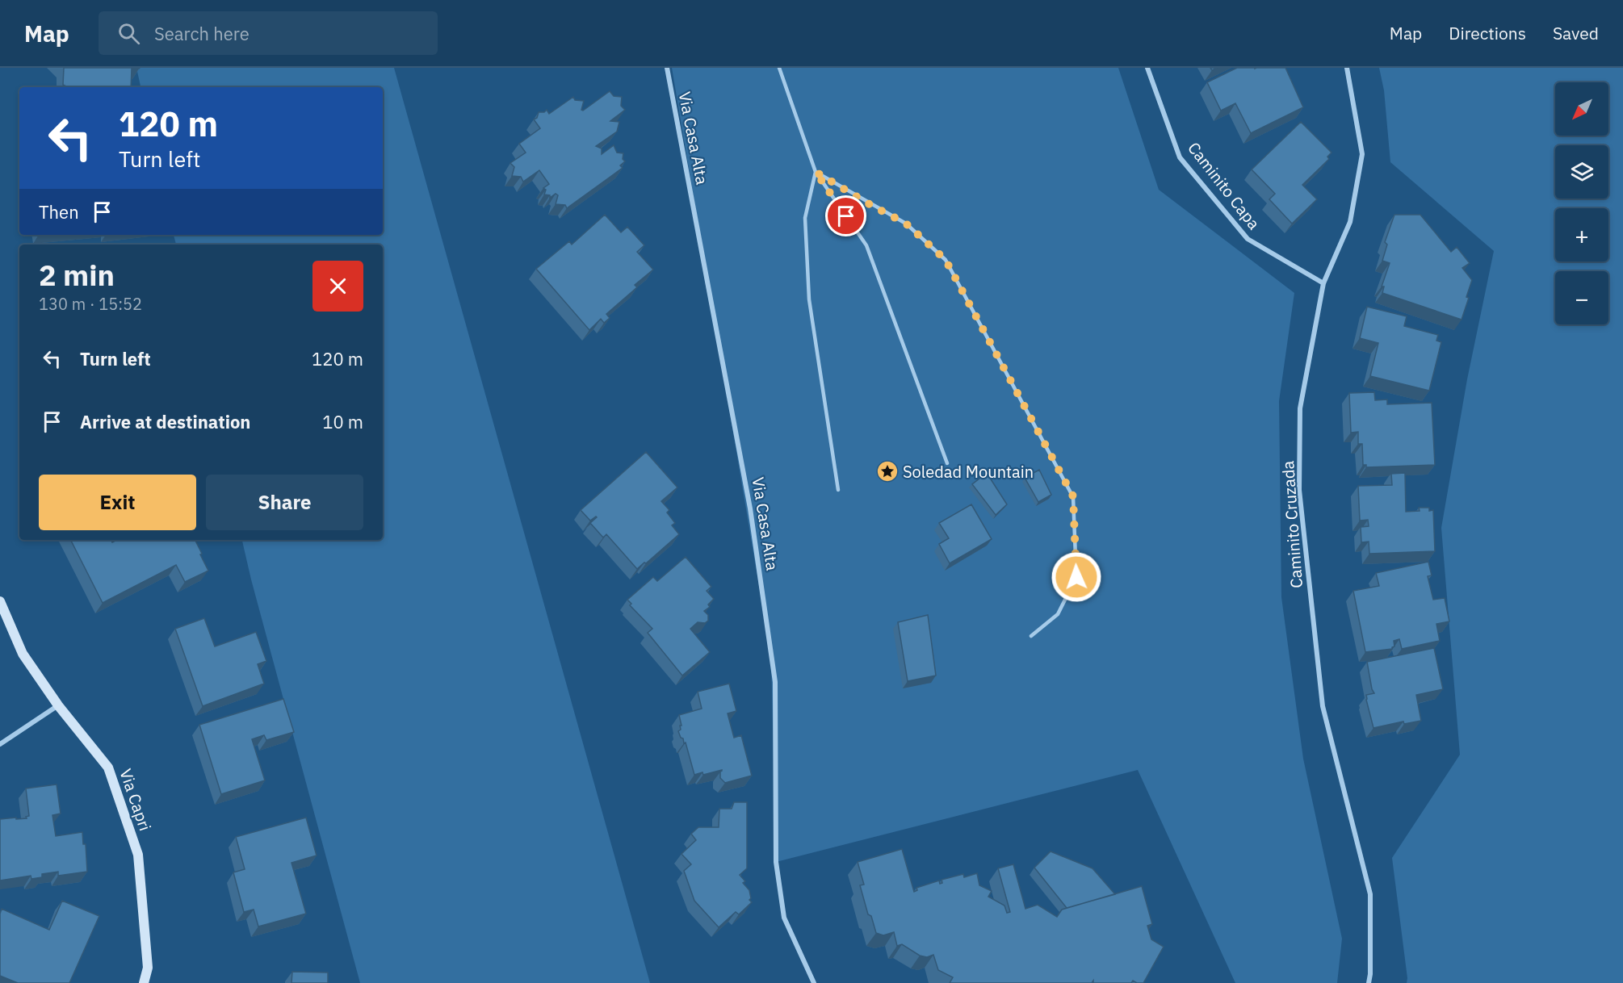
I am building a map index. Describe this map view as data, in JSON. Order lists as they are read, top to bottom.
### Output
{
  "streets": {
    "street": [
      "Via Casa Alta",
      "Caminito Capa",
      "Caminito Cruzada",
      "Via Capri"
    ]
  },
  "crossings": [
    ["Caminito Capa", "Caminito Cruzada"]
  ],
  "places": {
    "place": ["Soledad Mountain"]
  },
  "north": "bottom left",
  "page": {
    "header": "Map",
    "search": "Search here",
    "nav": ["Map", "Directions", "Saved"],
    "map_buttons": ["+", "−"],
    "turn": ["120 m", "Turn left"],
    "then": "Then",
    "heading": ["2 min", "130 m · 15:52"],
    "list": [
      {
        "name": "Turn left",
        "value": "120 m"
      },
      {
        "name": "Arrive at destination",
        "value": "10 m"
      }
    ],
    "buttons": ["Exit", "Share"]
  }
}
